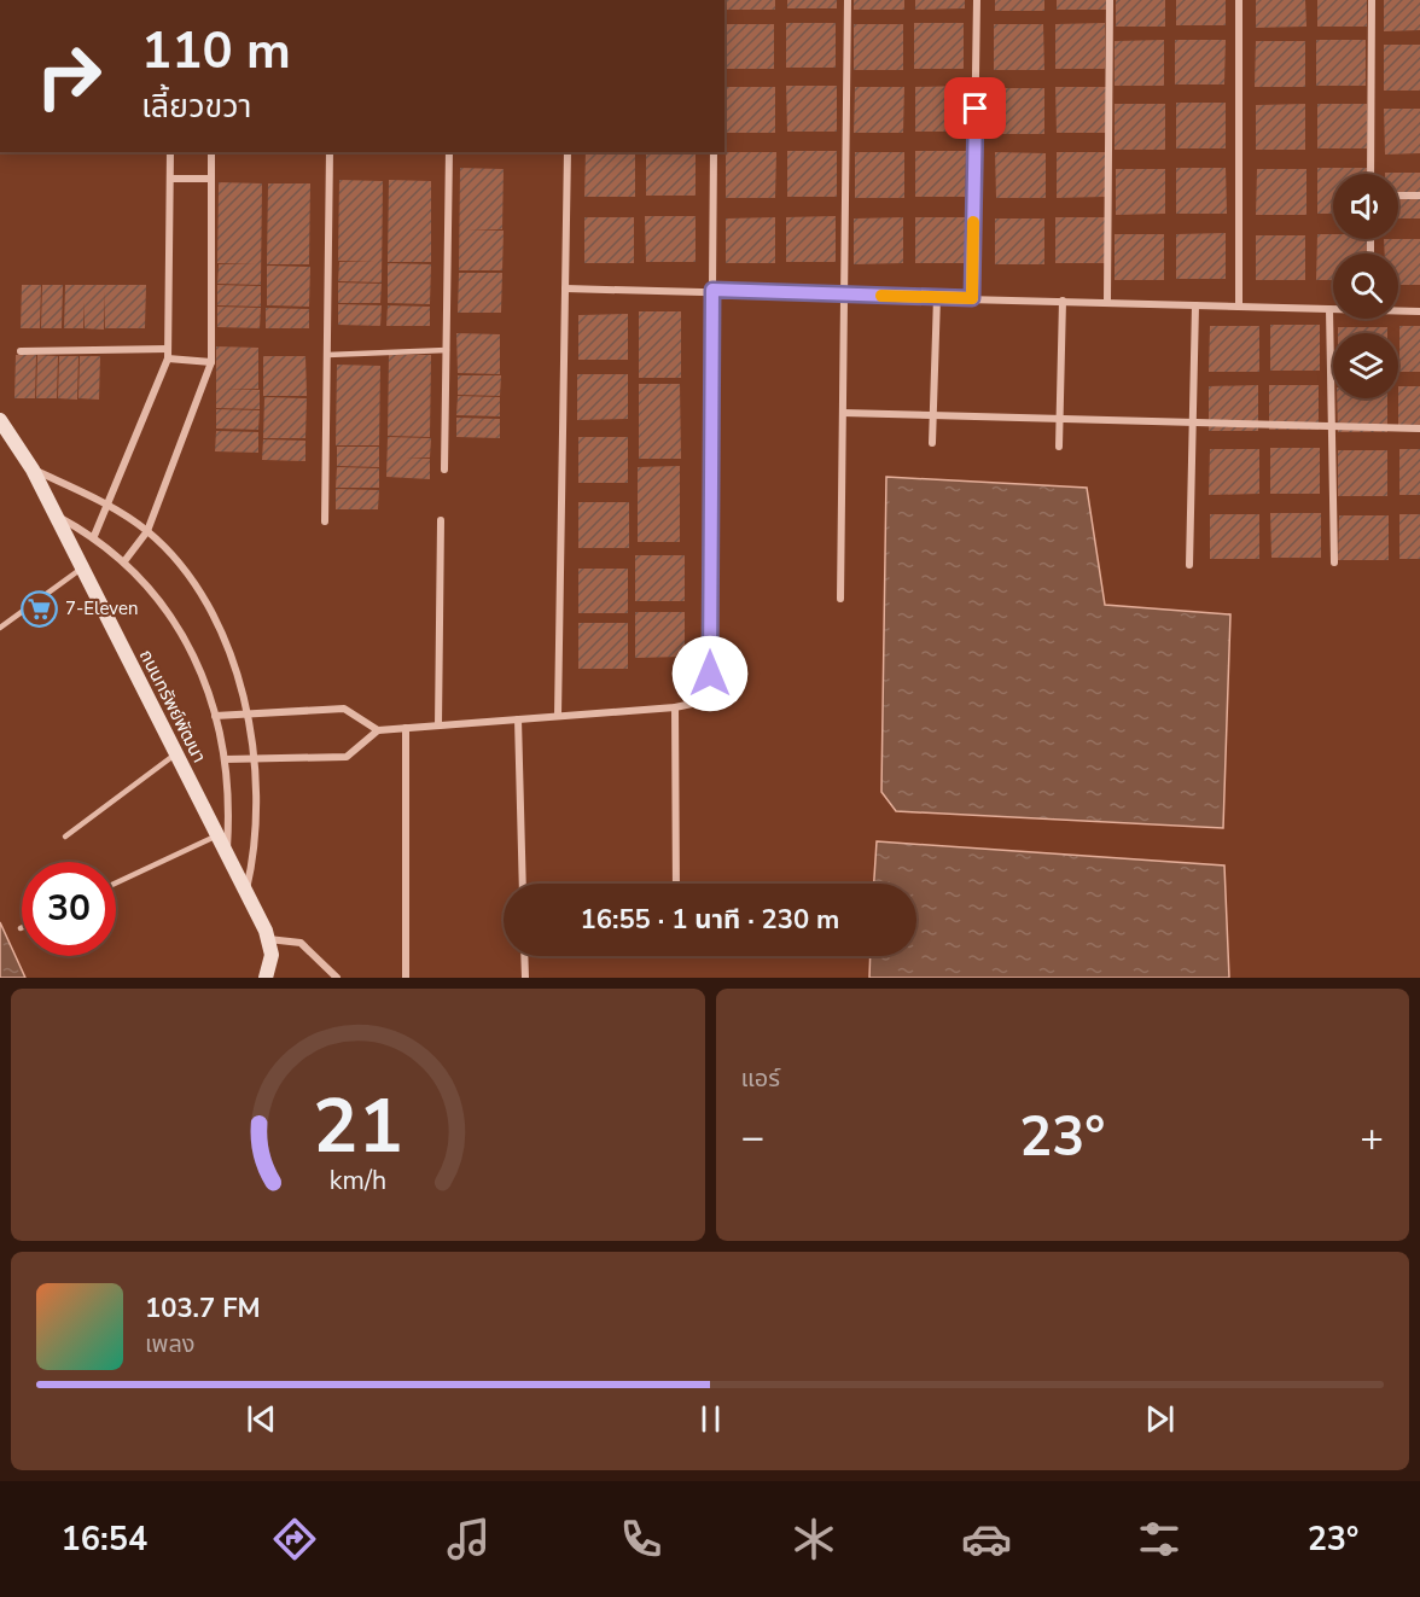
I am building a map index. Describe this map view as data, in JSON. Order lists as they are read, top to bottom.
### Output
{
  "streets": {
    "street": ["ถนนทรัพย์พัฒนา"]
  },
  "places": {
    "supermarket": ["7-Eleven"]
  },
  "page": {
    "turn": ["110 m", "เลี้ยวขวา"],
    "limit": "30",
    "trip": "16:55 · 1 นาที · 230 m",
    "tile": "แอร์",
    "heat": ["−", "23°", "+"],
    "song": ["103.7 FM", "เพลง"],
    "tabs": ["16:54", "23°"],
    "gauge": ["21", "km/h"]
  }
}
